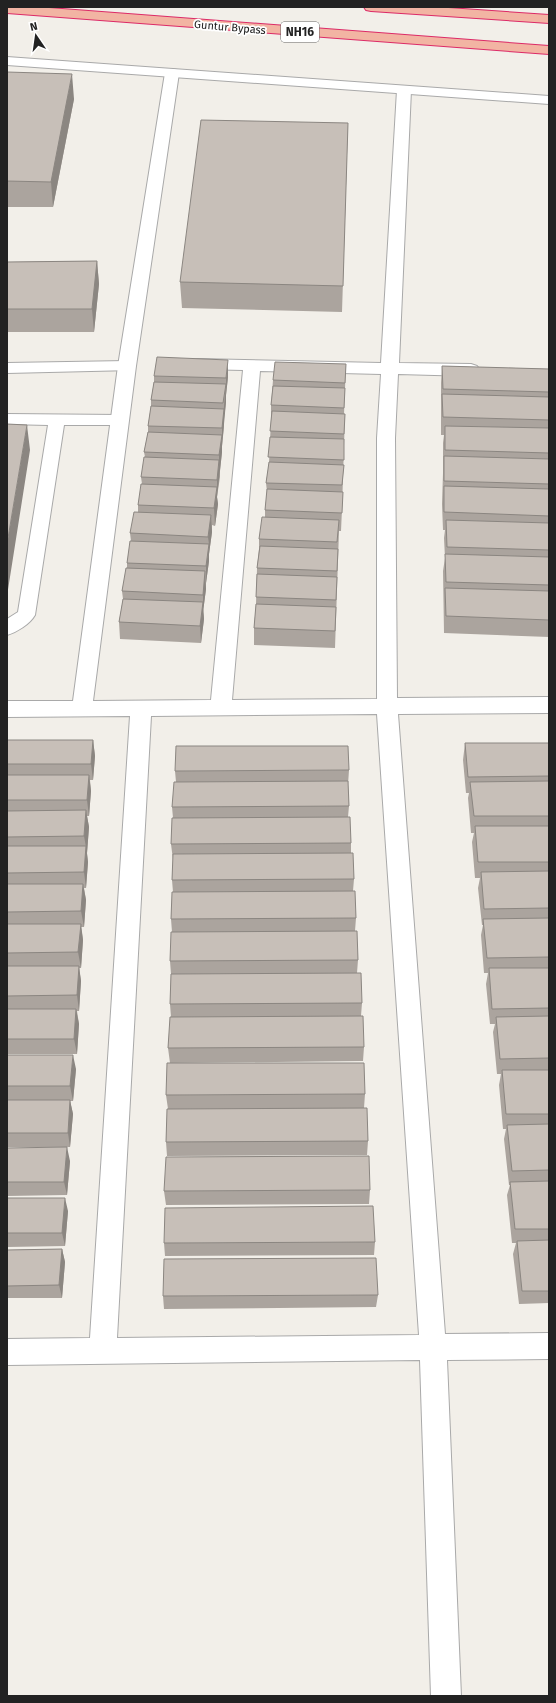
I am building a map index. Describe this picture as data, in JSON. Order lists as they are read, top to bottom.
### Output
{
  "streets": {
    "highway": ["Guntur Bypass", "NH16"]
  },
  "north": "top"
}
